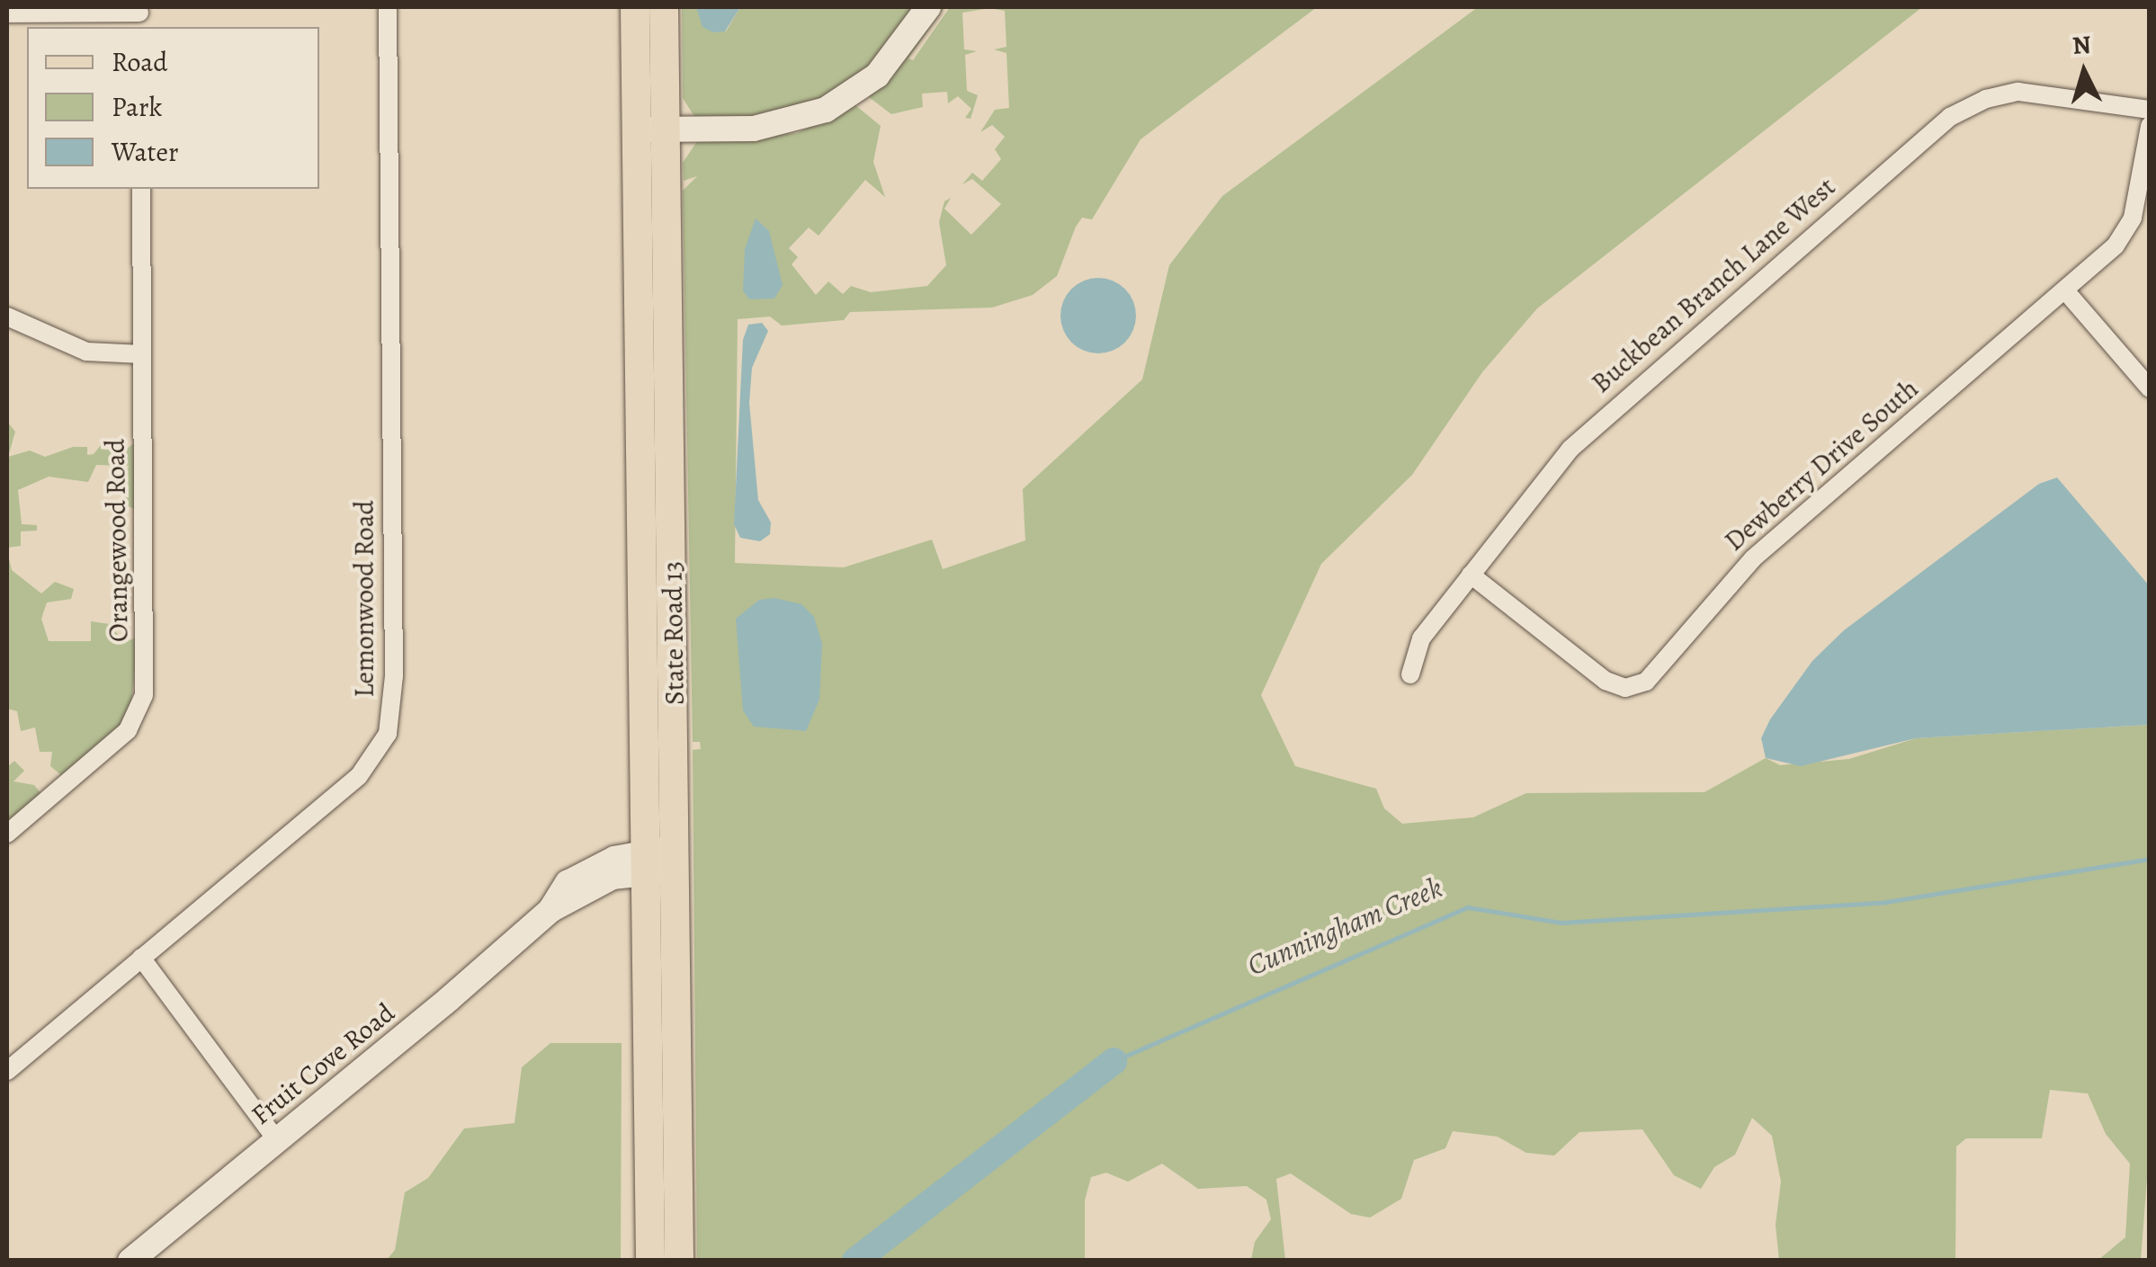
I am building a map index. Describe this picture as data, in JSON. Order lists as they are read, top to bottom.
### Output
{
  "streets": {
    "main road": ["State Road 13"],
    "street": [
      "Buckbean Branch Lane West",
      "Dewberry Drive South",
      "Orangewood Road",
      "Lemonwood Road",
      "Fruit Cove Road"
    ]
  },
  "crossings": [
    ["Buckbean Branch Lane West", "Dewberry Drive South"],
    ["State Road 13", "Fruit Cove Road"]
  ],
  "water": ["Cunningham Creek"],
  "legend": ["Road", "Park", "Water"],
  "north": "top"
}
